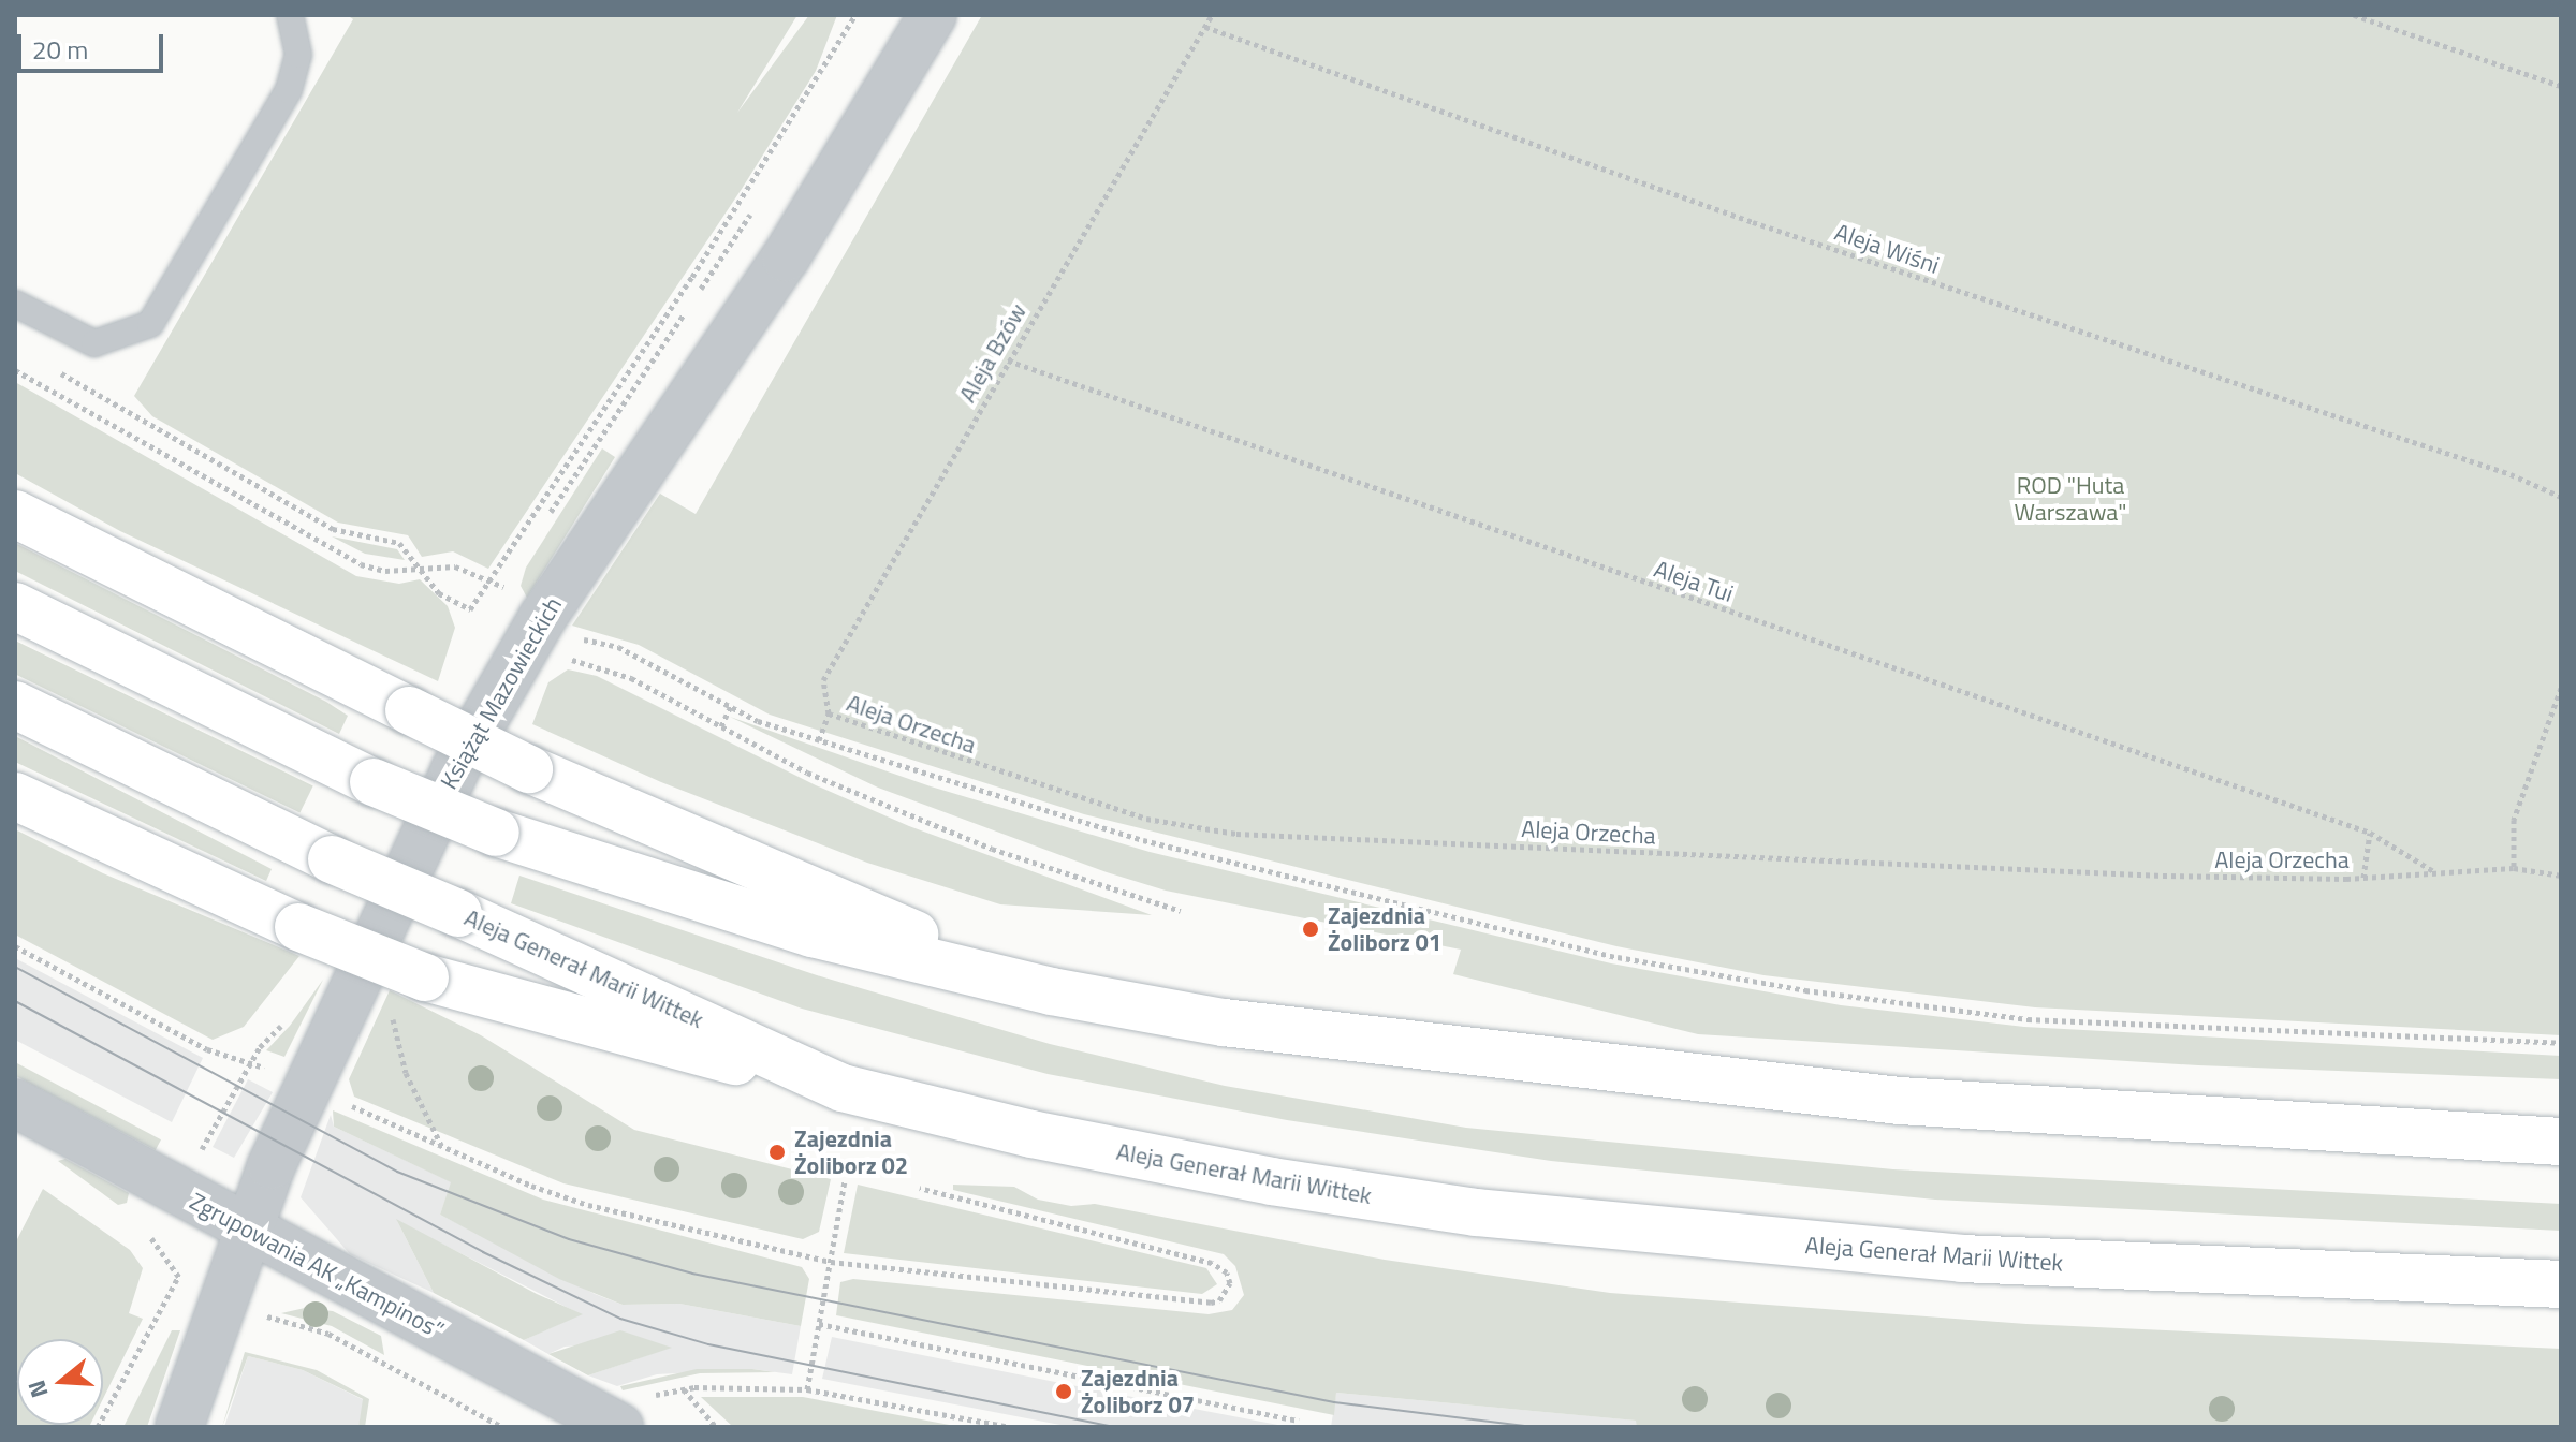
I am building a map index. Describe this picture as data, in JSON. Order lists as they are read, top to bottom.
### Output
{
  "streets": {
    "main road": ["Aleja Generał Marii Wittek"],
    "street": ["Książąt Mazowieckich", "Zgrupowania AK „Kampinos”"],
    "path": [
      "Aleja Wiśni",
      "Aleja Bzów",
      "Aleja Tui",
      "Aleja Orzecha"
    ]
  },
  "crossings": [
    ["Aleja Wiśni", "Aleja Bzów"],
    ["Aleja Bzów", "Aleja Tui"],
    ["Aleja Bzów", "Aleja Orzecha"],
    ["Aleja Tui", "Aleja Orzecha"],
    ["Książąt Mazowieckich", "Zgrupowania AK „Kampinos”"]
  ],
  "parks": ["ROD \"Huta Warszawa\""],
  "places": ["Zajezdnia Żoliborz 01", "Zajezdnia Żoliborz 02", "Zajezdnia Żoliborz 07"],
  "scale_bar": "20 m",
  "north": "left"
}
